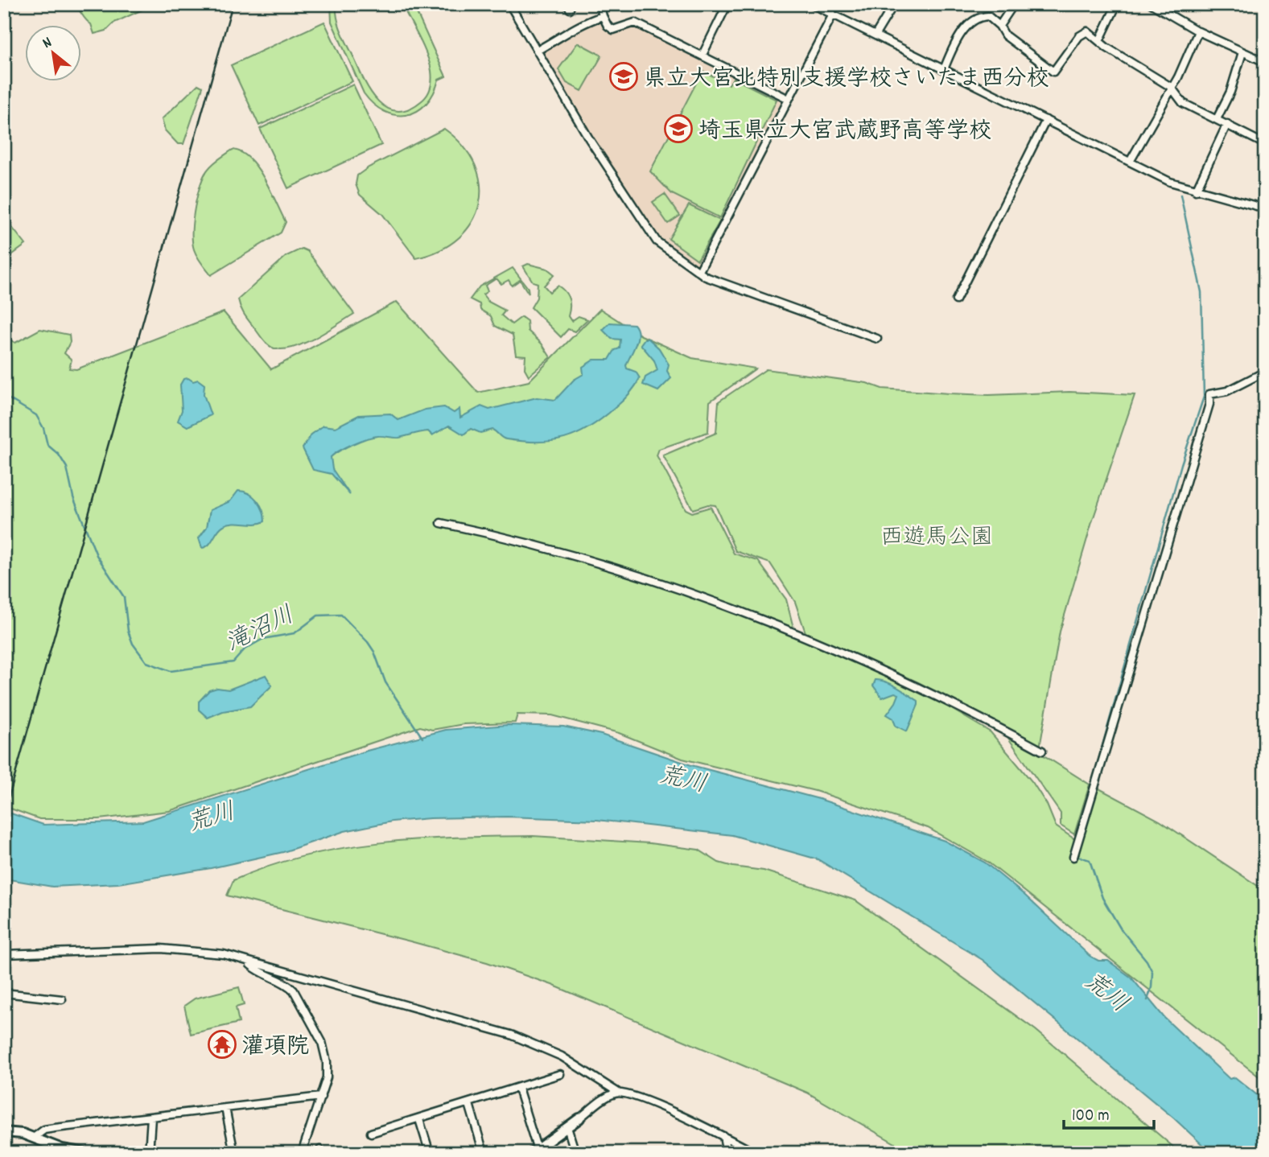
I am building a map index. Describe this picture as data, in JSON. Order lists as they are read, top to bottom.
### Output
{
  "water": ["滝沼川", "荒川"],
  "parks": ["西遊馬公園"],
  "places": {
    "school or university": ["県立大宮北特別支援学校さいたま西分校", "埼玉県立大宮武蔵野高等学校"],
    "temple": ["灌項院"]
  },
  "scale_bar": "100 m",
  "north": "top left"
}
